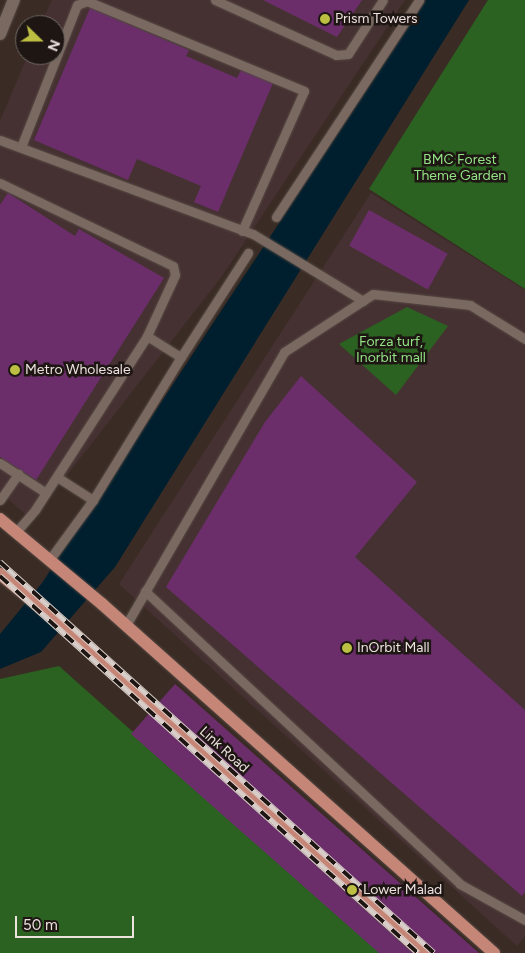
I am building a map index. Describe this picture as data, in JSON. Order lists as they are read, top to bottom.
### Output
{
  "streets": {
    "main road": ["Link Road"]
  },
  "parks": ["BMC Forest Theme Garden", "Forza turf, Inorbit mall"],
  "places": [
    "Prism Towers",
    "Metro Wholesale",
    "InOrbit Mall",
    "Lower Malad"
  ],
  "scale_bar": "50 m",
  "north": "right"
}
